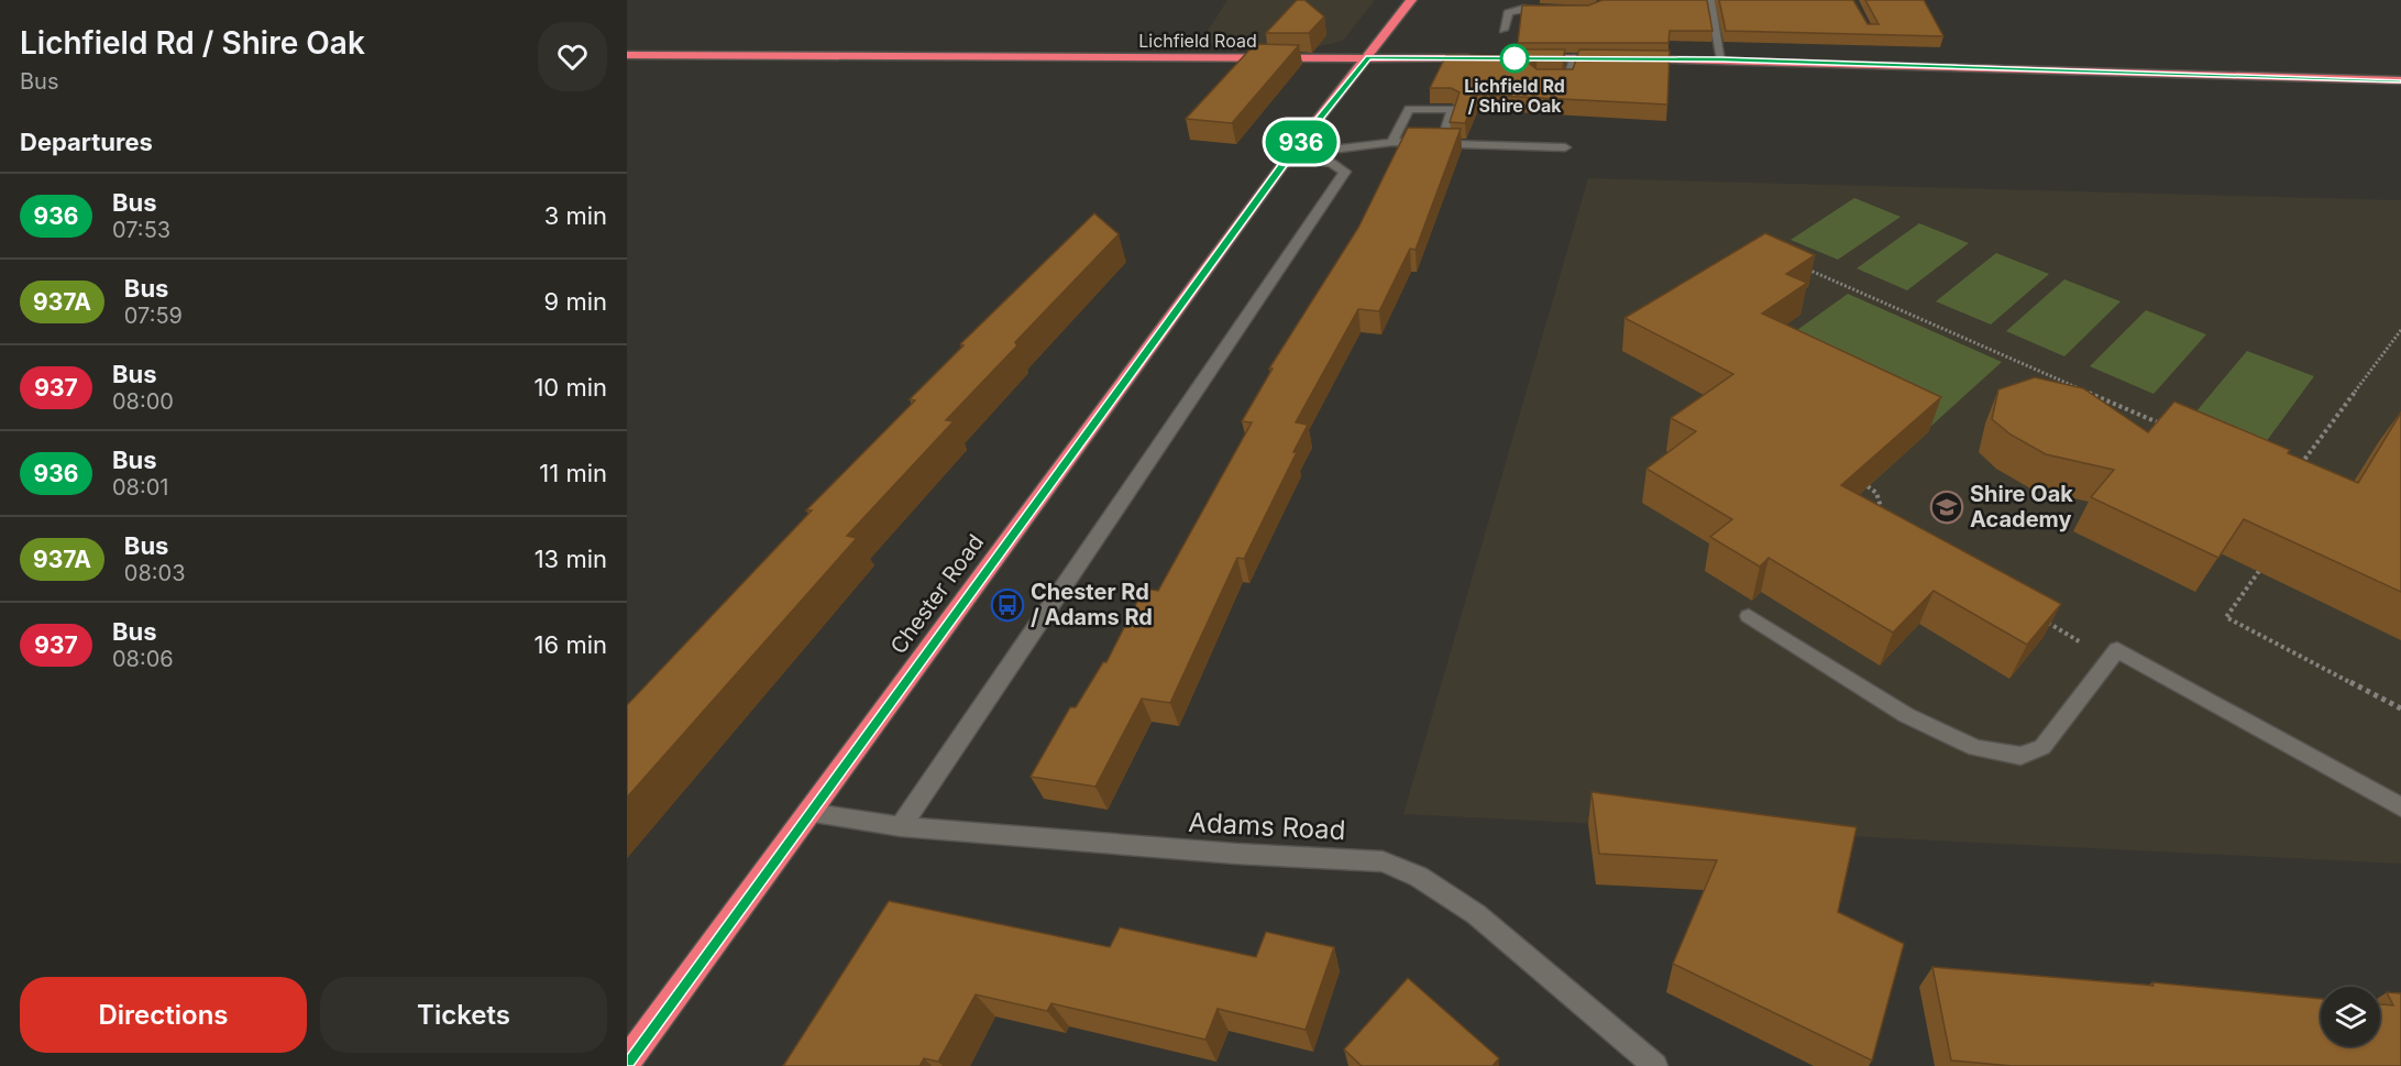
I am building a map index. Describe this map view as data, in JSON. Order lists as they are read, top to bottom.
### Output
{
  "streets": {
    "highway": ["Lichfield Road", "Chester Road"],
    "street": ["Adams Road"]
  },
  "crossings": [
    ["Lichfield Road", "Chester Road"],
    ["Chester Road", "Adams Road"]
  ],
  "places": {
    "other": ["Lichfield Rd / Shire Oak"],
    "school or university": ["Shire Oak Academy"],
    "bus stop": ["Chester Rd / Adams Rd"]
  },
  "lines": ["bus line 936"],
  "page": {
    "heading": [
      ["Lichfield Rd / Shire Oak", "Bus"],
      "Departures"
    ],
    "on_map": "936",
    "list": [
      {
        "mark": "936",
        "name": "Bus",
        "note": "07:53",
        "value": "3 min"
      },
      {
        "mark": "937A",
        "name": "Bus",
        "note": "07:59",
        "value": "9 min"
      },
      {
        "mark": "937",
        "name": "Bus",
        "note": "08:00",
        "value": "10 min"
      },
      {
        "mark": "936",
        "name": "Bus",
        "note": "08:01",
        "value": "11 min"
      },
      {
        "mark": "937A",
        "name": "Bus",
        "note": "08:03",
        "value": "13 min"
      },
      {
        "mark": "937",
        "name": "Bus",
        "note": "08:06",
        "value": "16 min"
      }
    ],
    "buttons": ["Directions", "Tickets"]
  }
}
